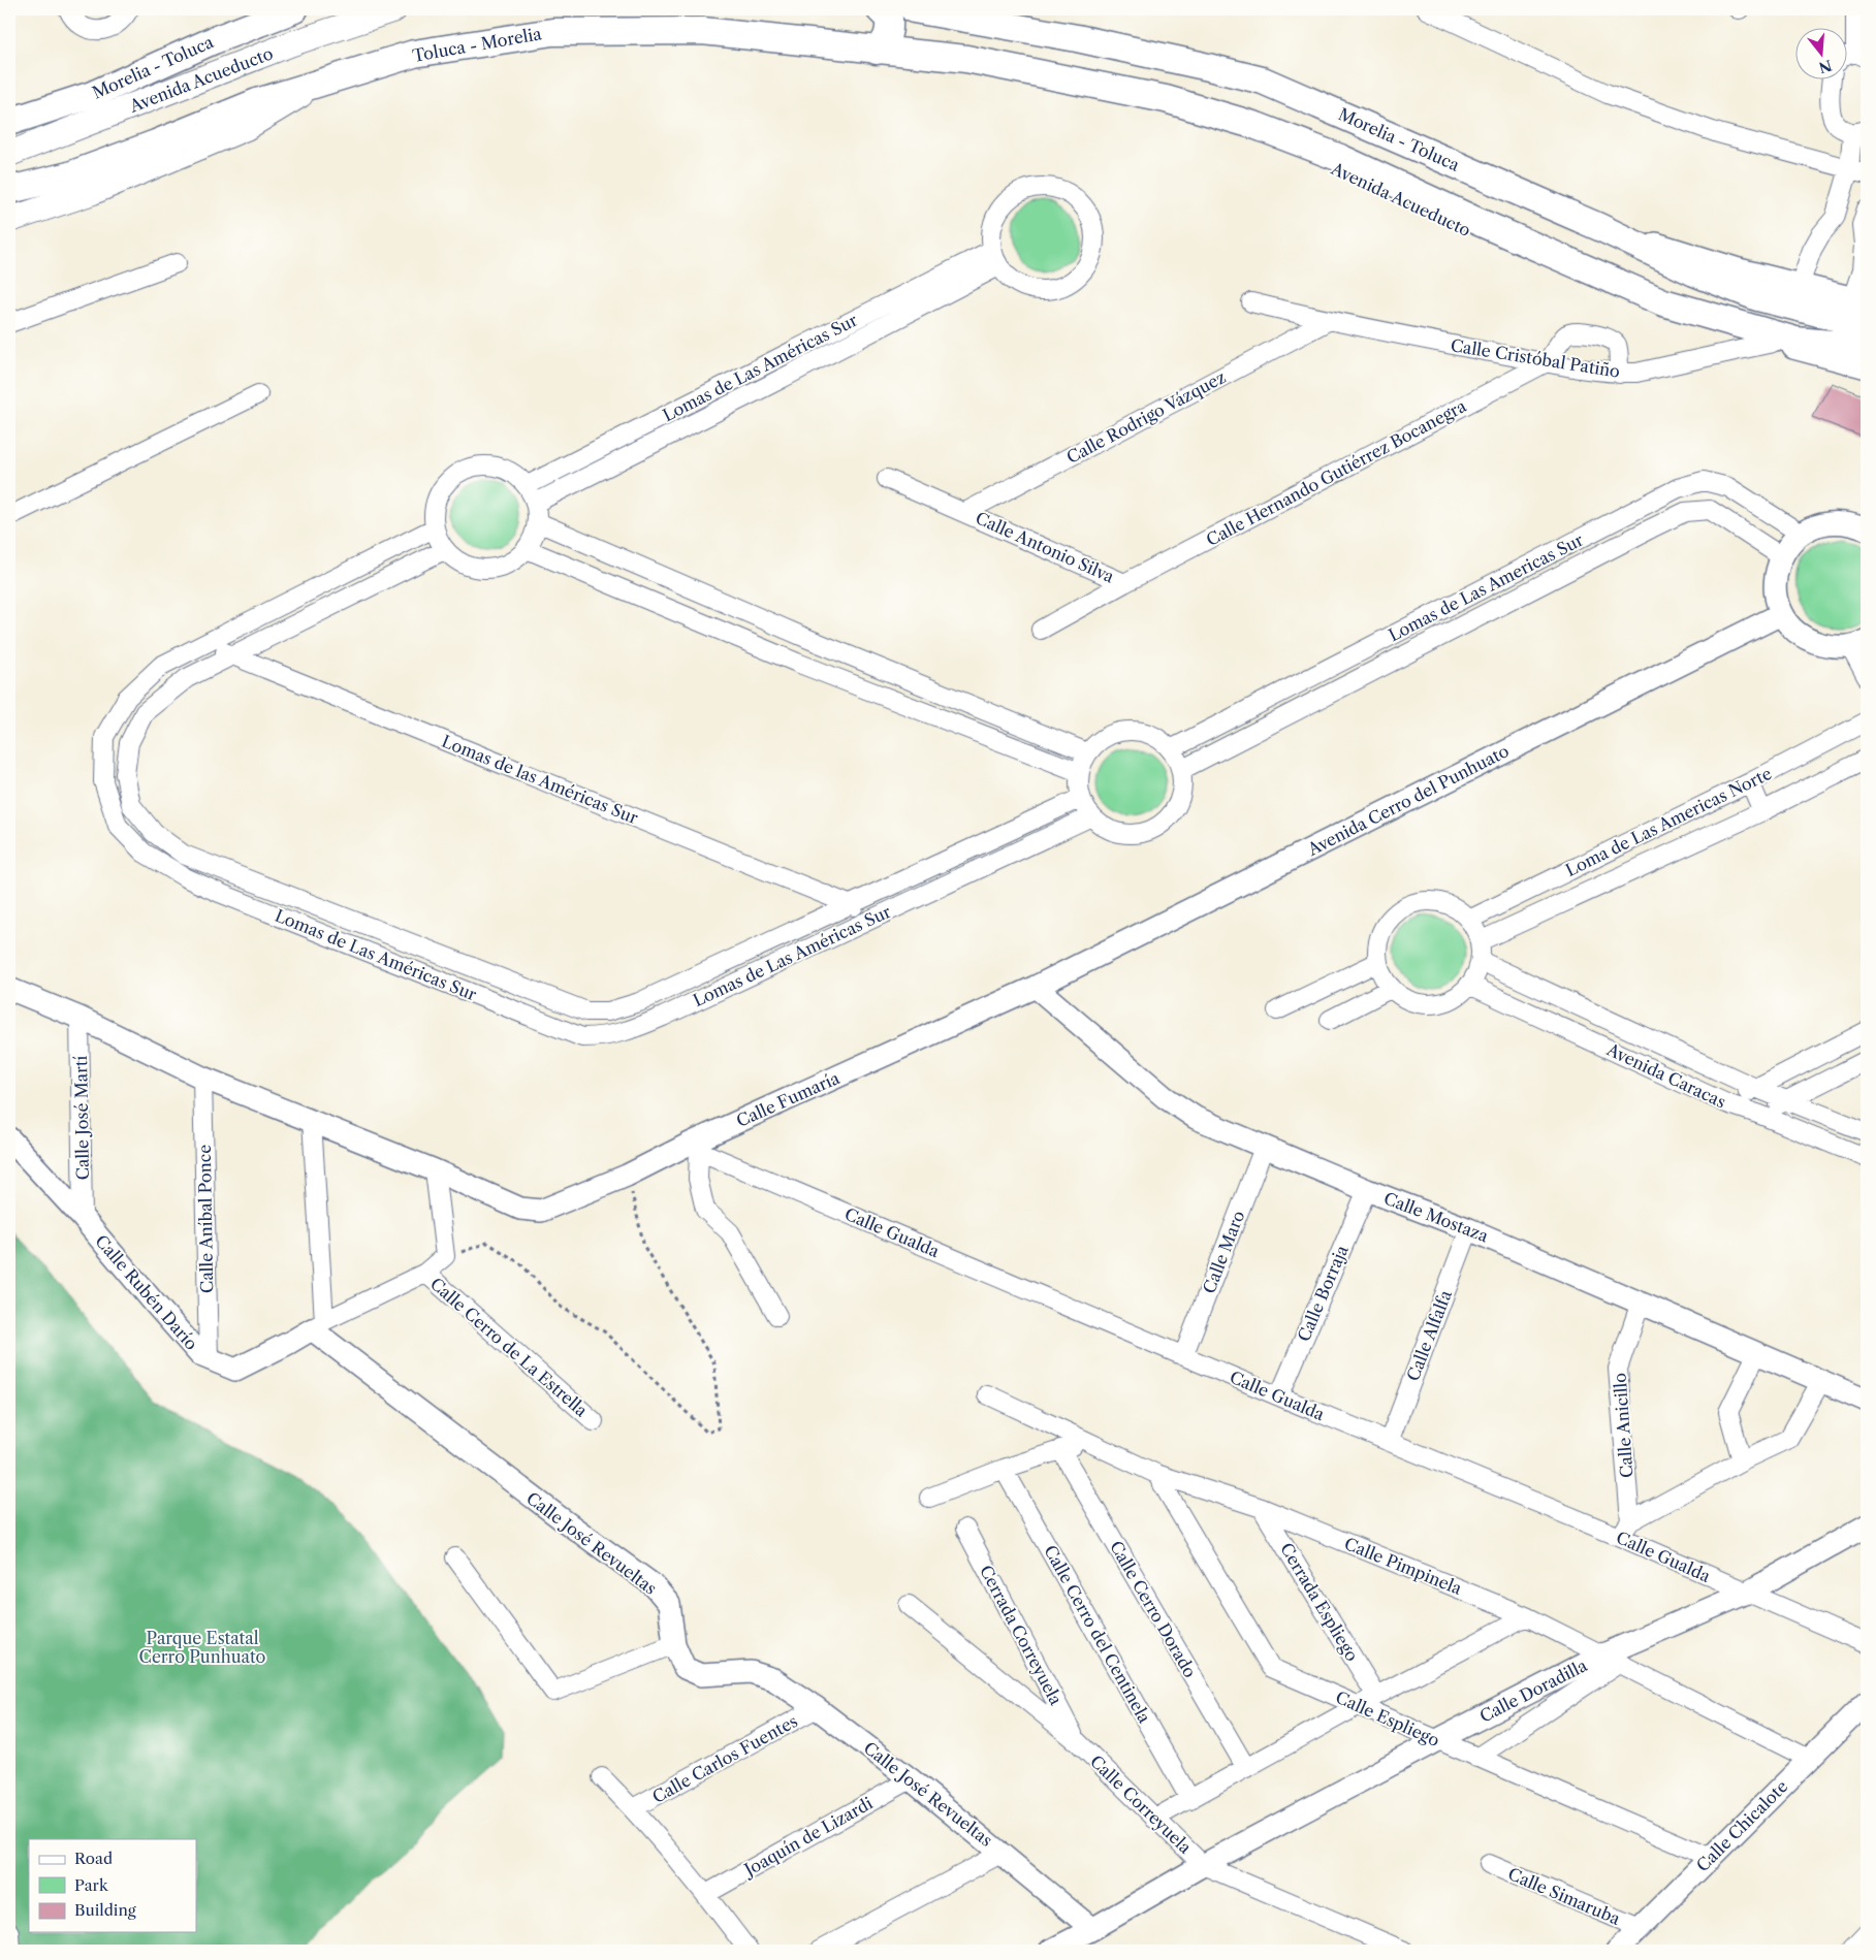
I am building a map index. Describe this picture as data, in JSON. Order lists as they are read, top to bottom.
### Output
{
  "streets": {
    "main road": ["Toluca - Morelia", "Morelia - Toluca", "Avenida Acueducto"],
    "street": [
      "Calle Cristóbal Patiño",
      "Lomas de Las Américas Sur",
      "Calle Rodrigo Vázquez",
      "Calle Hernando Gutiérrez Bocanegra",
      "Calle Antonio Silva",
      "Lomas de Las Americas Sur",
      "Lomas de las Américas Sur",
      "Avenida Cerro del Punhuato",
      "Loma de Las Americas Norte",
      "Avenida Caracas",
      "Calle Fumaría",
      "Calle José Martí",
      "Calle Mostaza",
      "Calle Aníbal Ponce",
      "Calle Gualda",
      "Calle Maro",
      "Calle Rubén Darío",
      "Calle Borraja",
      "Calle Alfalfa",
      "Calle Cerro de La Estrella",
      "Calle Anicillo",
      "Calle José Revueltas",
      "Calle Pimpinela",
      "Cerrada Espliego",
      "Calle Cerro Dorado",
      "Calle Cerro del Centinela",
      "Cerrada Correyuela",
      "Calle Doradilla",
      "Calle Espliego",
      "Calle Carlos Fuentes",
      "Calle Correyuela",
      "Calle Chicalote",
      "Joaquín de Lizardi",
      "Calle Simaruba"
    ]
  },
  "crossings": [
    ["Toluca - Morelia", "Avenida Acueducto"],
    ["Avenida Acueducto", "Calle Cristóbal Patiño"],
    ["Calle Cristóbal Patiño", "Calle Rodrigo Vázquez"],
    ["Calle Cristóbal Patiño", "Calle Hernando Gutiérrez Bocanegra"],
    ["Lomas de Las Américas Sur", "Lomas de Las Americas Sur"],
    ["Lomas de Las Américas Sur", "Lomas de las Américas Sur"],
    ["Calle Rodrigo Vázquez", "Calle Antonio Silva"],
    ["Calle Hernando Gutiérrez Bocanegra", "Calle Antonio Silva"],
    ["Avenida Cerro del Punhuato", "Calle Fumaría"],
    ["Avenida Cerro del Punhuato", "Calle Mostaza"],
    ["Loma de Las Americas Norte", "Avenida Caracas"],
    ["Calle Fumaría", "Calle Mostaza"],
    ["Calle Fumaría", "Calle Gualda"],
    ["Calle José Martí", "Calle Rubén Darío"],
    ["Calle Mostaza", "Calle Maro"],
    ["Calle Mostaza", "Calle Borraja"],
    ["Calle Mostaza", "Calle Alfalfa"],
    ["Calle Mostaza", "Calle Anicillo"],
    ["Calle Aníbal Ponce", "Calle Rubén Darío"],
    ["Calle Gualda", "Calle Maro"],
    ["Calle Gualda", "Calle Borraja"],
    ["Calle Gualda", "Calle Alfalfa"],
    ["Calle Gualda", "Calle Doradilla"],
    ["Calle Rubén Darío", "Calle José Revueltas"],
    ["Calle José Revueltas", "Calle Doradilla"],
    ["Calle José Revueltas", "Calle Carlos Fuentes"],
    ["Calle José Revueltas", "Joaquín de Lizardi"],
    ["Calle Pimpinela", "Cerrada Espliego"],
    ["Calle Pimpinela", "Calle Doradilla"],
    ["Calle Pimpinela", "Calle Espliego"],
    ["Calle Pimpinela", "Calle Chicalote"],
    ["Cerrada Correyuela", "Calle Correyuela"],
    ["Calle Doradilla", "Calle Espliego"],
    ["Calle Doradilla", "Calle Correyuela"],
    ["Calle Espliego", "Calle Chicalote"],
    ["Calle Chicalote", "Calle Simaruba"]
  ],
  "parks": ["Parque Estatal Cerro Punhuato"],
  "legend": ["Road", "Park", "Building"],
  "north": "bottom"
}
